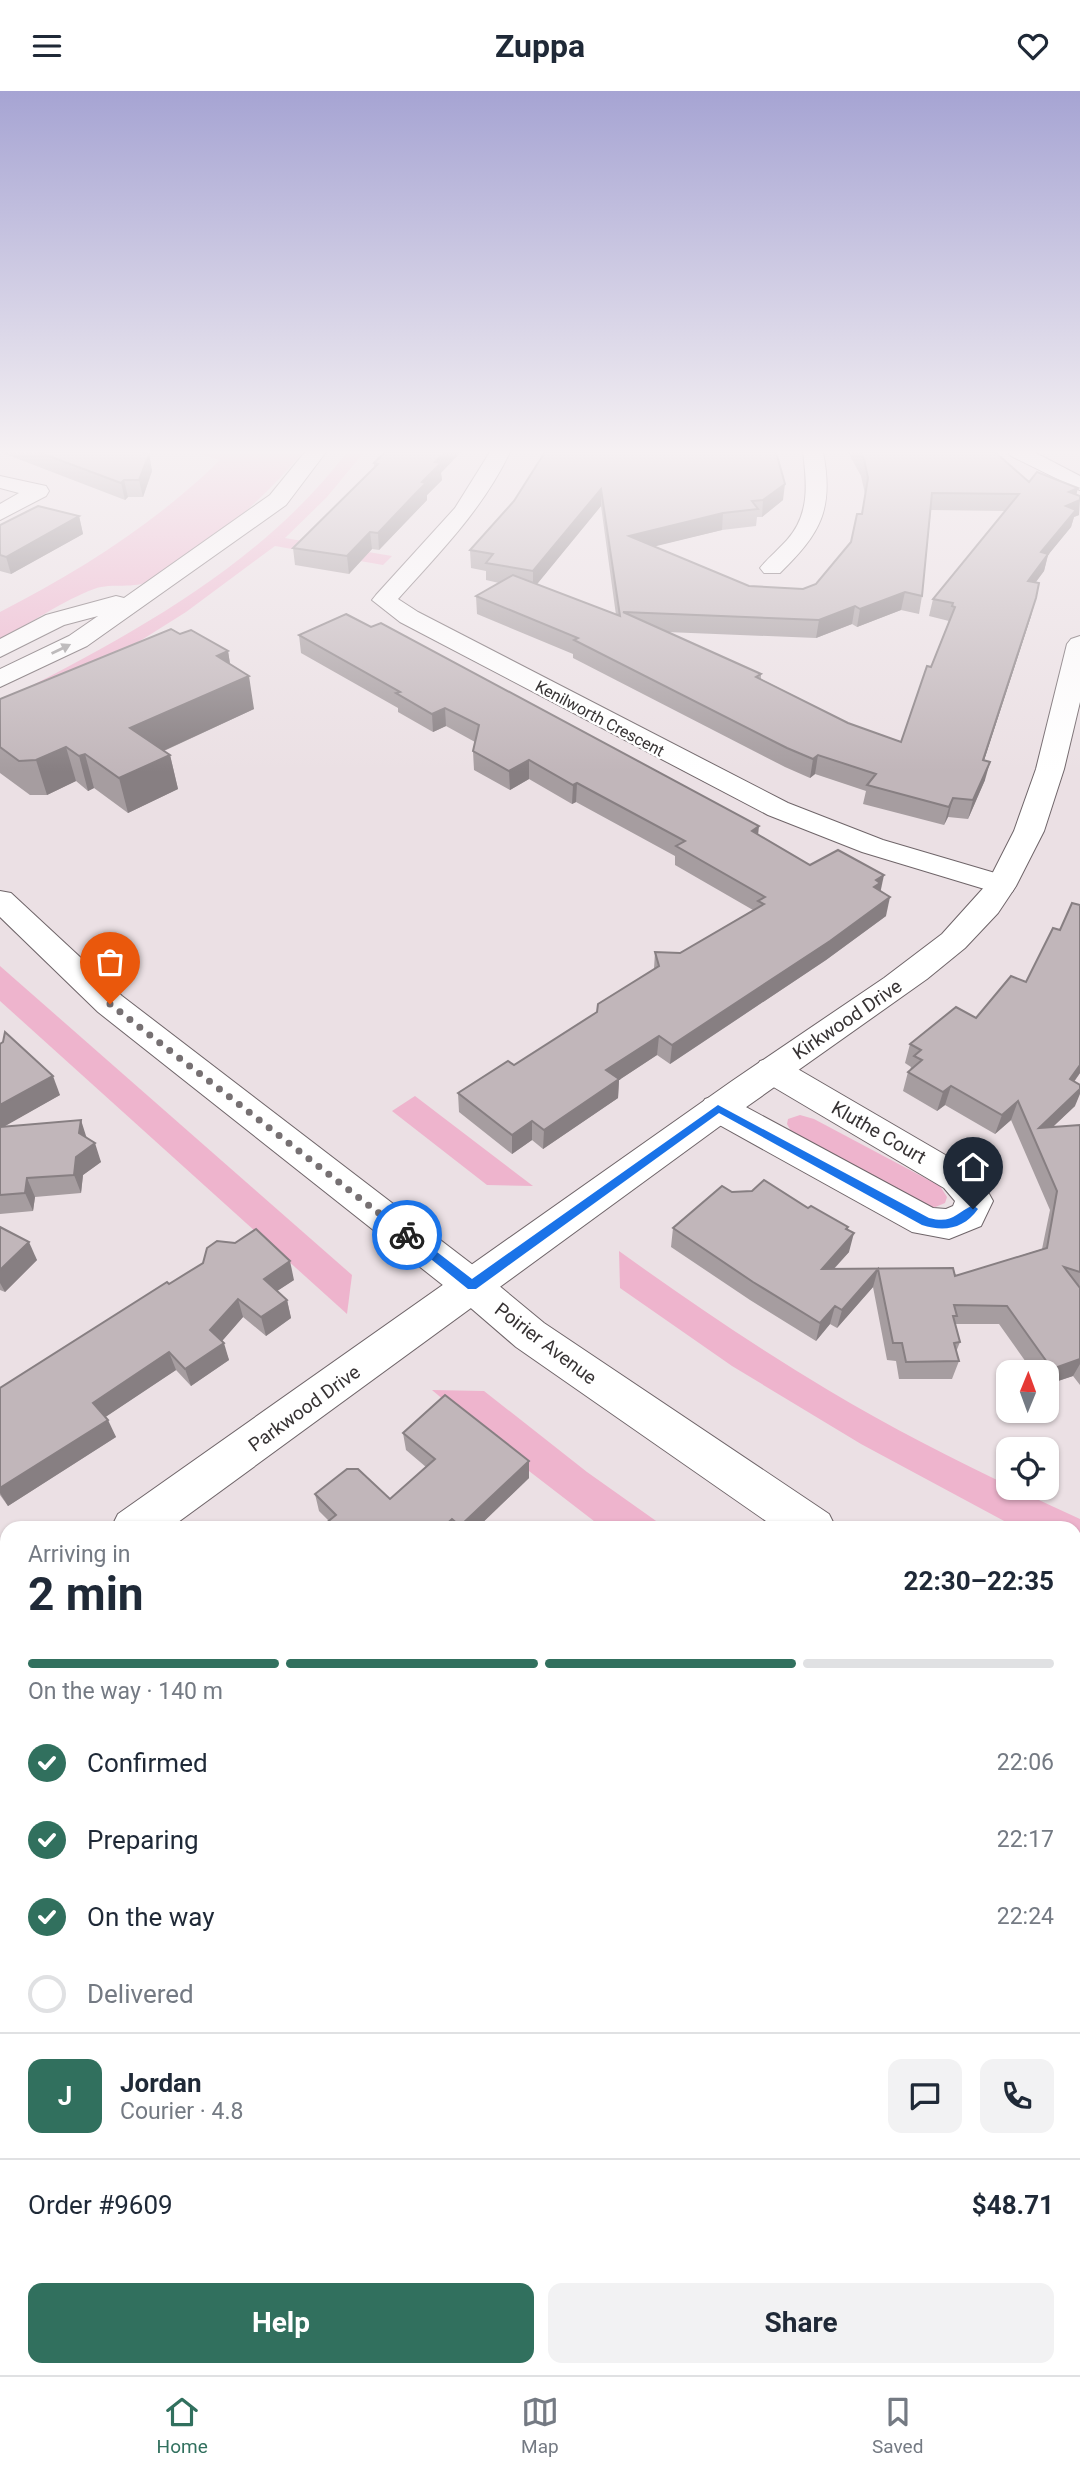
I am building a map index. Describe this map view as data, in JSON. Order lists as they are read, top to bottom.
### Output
{
  "streets": {
    "street": [
      "Kenilworth Crescent",
      "Kirkwood Drive",
      "Kluthe Court",
      "Poirier Avenue",
      "Parkwood Drive"
    ]
  },
  "crossings": [
    ["Kenilworth Crescent", "Kirkwood Drive"],
    ["Kirkwood Drive", "Kluthe Court"],
    ["Kirkwood Drive", "Poirier Avenue"],
    ["Kirkwood Drive", "Parkwood Drive"],
    ["Poirier Avenue", "Parkwood Drive"]
  ],
  "north": "top",
  "page": {
    "header": "Zuppa",
    "heading": ["2 min", "Arriving in", "22:30–22:35"],
    "panel": [
      "Jordan",
      "Courier · 4.8",
      "Order #9609",
      "$48.71"
    ],
    "bar": "On the way · 140 m",
    "list": [
      ["Confirmed", "22:06"],
      ["Preparing", "22:17"],
      ["On the way", "22:24"],
      "Delivered"
    ],
    "round": "J",
    "buttons": ["Help", "Share"],
    "tabs": ["Home", "Map", "Saved"]
  }
}
